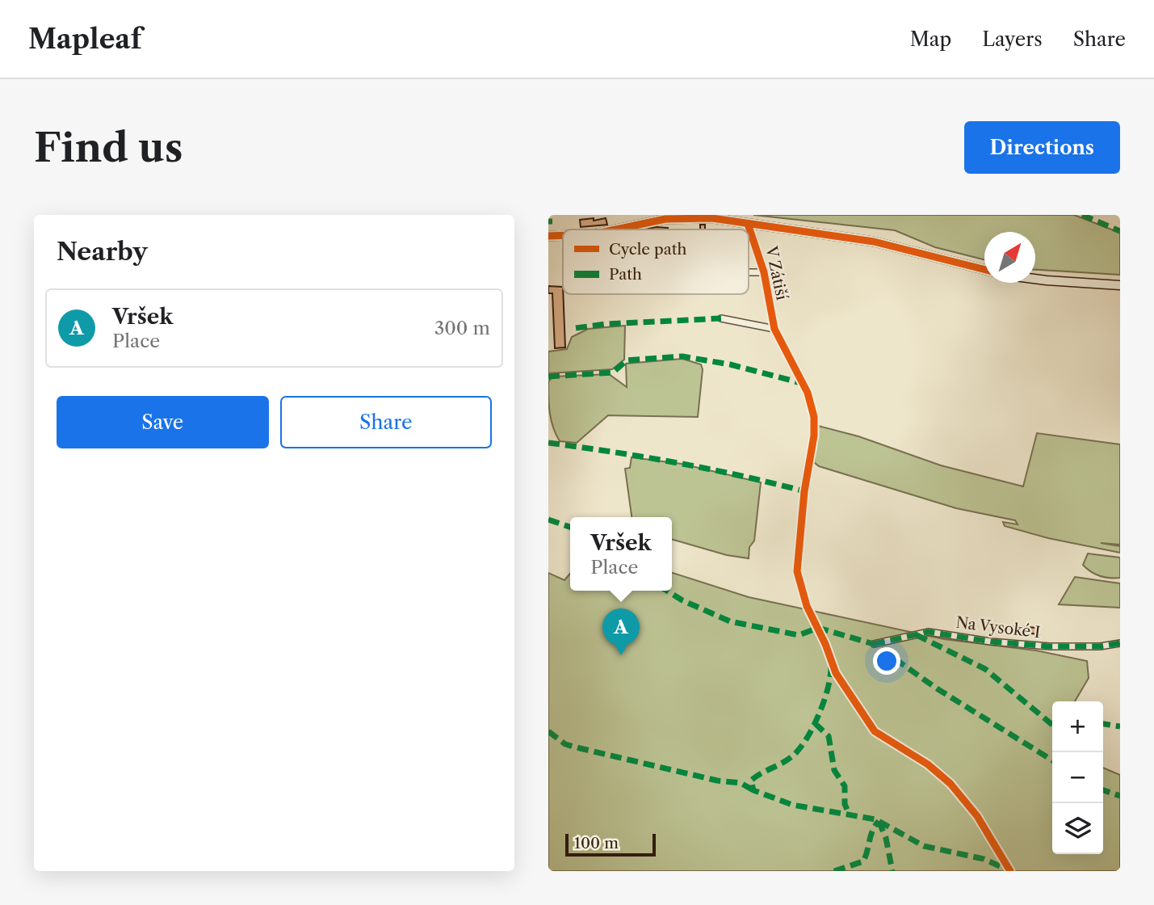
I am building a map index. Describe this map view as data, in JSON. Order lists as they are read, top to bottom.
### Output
{
  "streets": {
    "street": ["V Zátiší", "Na Vysoké I"]
  },
  "legend": ["Cycle path", "Path"],
  "scale_bar": "100 m",
  "north": "top right",
  "page": {
    "header": "Mapleaf",
    "nav": ["Map", "Layers", "Share"],
    "buttons": [
      "Directions",
      ["Save", "Share"]
    ],
    "title": "Find us",
    "heading": "Nearby",
    "list": [
      {
        "mark": "A",
        "name": "Vršek",
        "note": "Place",
        "value": "300 m"
      }
    ],
    "popup": ["Vršek", "Place"],
    "pins": "A",
    "map_buttons": ["+", "−"],
    "scale": "100 m"
  }
}
